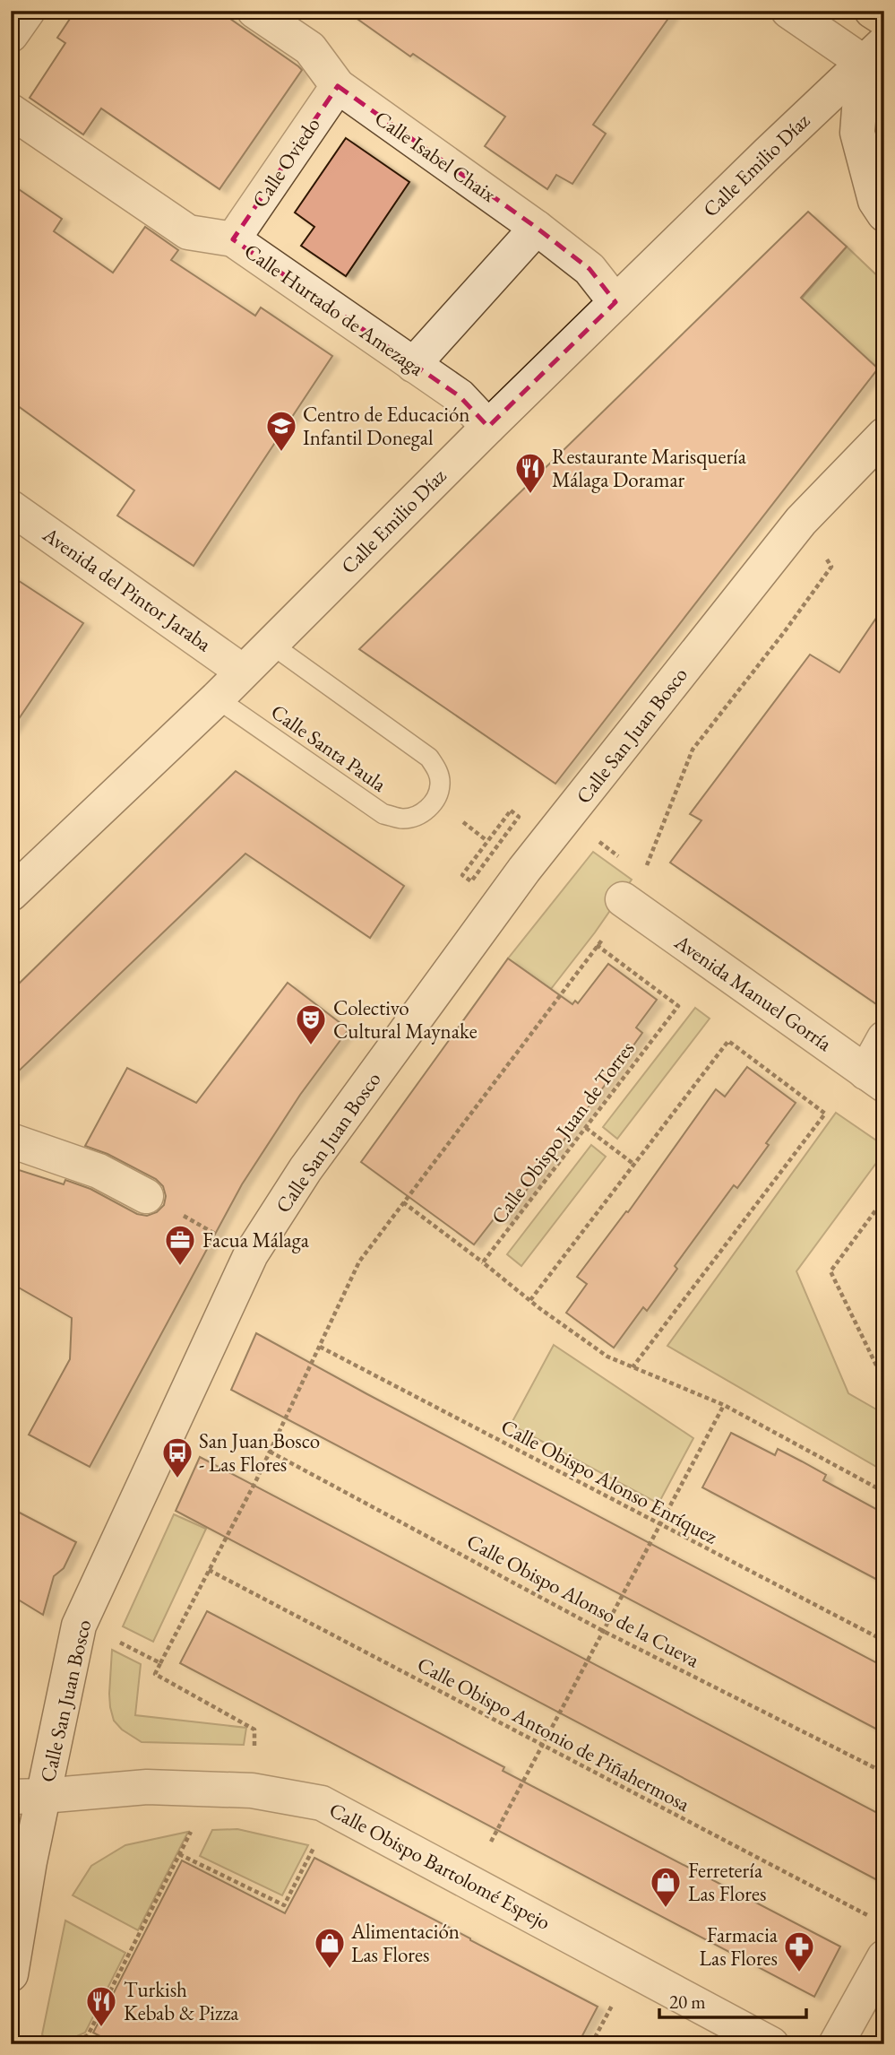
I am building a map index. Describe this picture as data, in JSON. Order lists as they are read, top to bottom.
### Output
{
  "streets": {
    "street": [
      "Calle Isabel Chaix",
      "Calle Oviedo",
      "Calle Emilio Díaz",
      "Calle Hurtado de Amezaga",
      "Avenida del Pintor Jaraba",
      "Calle San Juan Bosco",
      "Avenida Manuel Gorría",
      "Calle Obispo Bartolomé Espejo"
    ],
    "lane": ["Calle Santa Paula"],
    "path": [
      "Calle Obispo Juan de Torres",
      "Calle Obispo Alonso Enríquez",
      "Calle Obispo Alonso de la Cueva",
      "Calle Obispo Antonio de Piñahermosa"
    ]
  },
  "crossings": [
    ["Calle Isabel Chaix", "Calle Oviedo"],
    ["Calle Isabel Chaix", "Calle Emilio Díaz"],
    ["Calle Oviedo", "Calle Hurtado de Amezaga"],
    ["Calle Emilio Díaz", "Calle Hurtado de Amezaga"],
    ["Calle Emilio Díaz", "Avenida del Pintor Jaraba"],
    ["Calle Emilio Díaz", "Calle Santa Paula"],
    ["Calle San Juan Bosco", "Calle Obispo Bartolomé Espejo"]
  ],
  "places": {
    "school or university": ["Centro de Educación Infantil Donegal"],
    "restaurant": ["Restaurante Marisquería Málaga Doramar", "Turkish Kebab & Pizza"],
    "theatre": ["Colectivo Cultural Maynake"],
    "office": ["Facua Málaga"],
    "bus stop": ["San Juan Bosco - Las Flores"],
    "shop": ["Ferretería Las Flores", "Alimentación Las Flores"],
    "pharmacy": ["Farmacia Las Flores"]
  },
  "scale_bar": "20 m"
}
